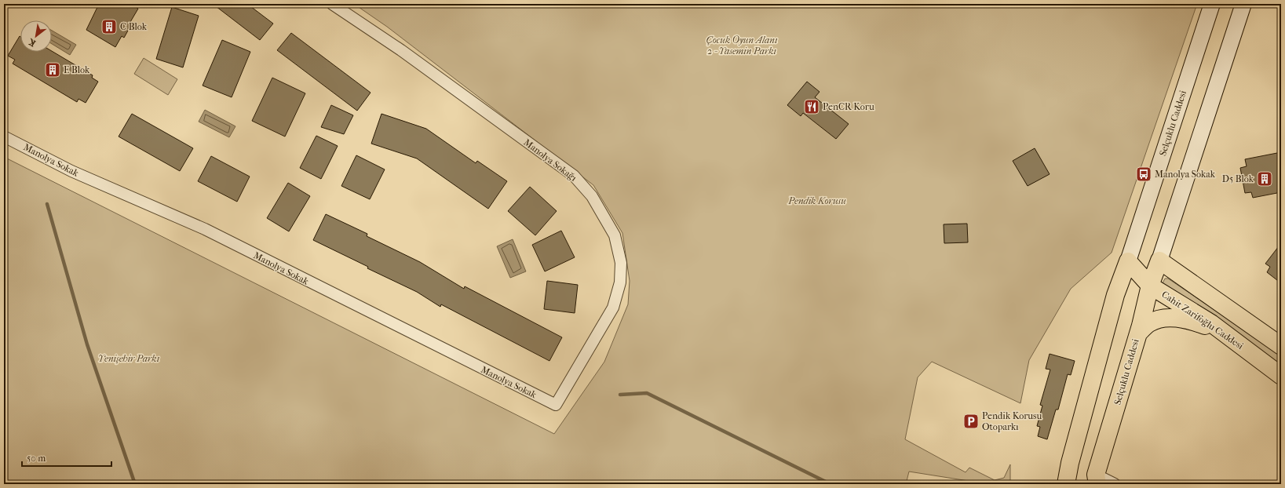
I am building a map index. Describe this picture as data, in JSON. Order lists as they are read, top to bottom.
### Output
{
  "streets": {
    "main road": ["Selçuklu Caddesi", "Cahit Zarifoğlu Caddesi"],
    "street": ["Manolya Sokak", "Manolya Sokağı"]
  },
  "crossings": [
    ["Selçuklu Caddesi", "Cahit Zarifoğlu Caddesi"],
    ["Manolya Sokak", "Manolya Sokağı"]
  ],
  "parks": ["Çocuk Oyun Alanı 2 - Yasemin Parkı", "Pendik Korusu", "Yenişehir Parkı"],
  "places": {
    "building": ["C Blok", "E Blok", "D5 Blok"],
    "restaurant": ["PenCR Koru"],
    "bus stop": ["Manolya Sokak"],
    "parking": ["Pendik Korusu Otoparkı"]
  },
  "scale_bar": "50 m",
  "north": "bottom left"
}
